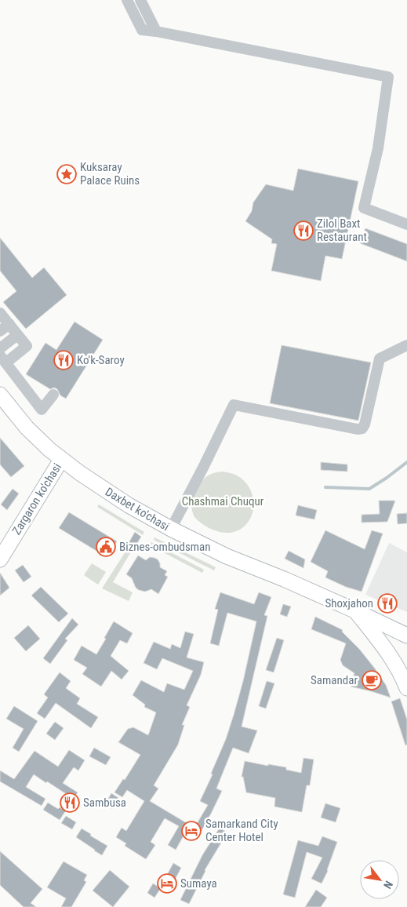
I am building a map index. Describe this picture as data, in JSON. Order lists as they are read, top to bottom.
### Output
{
  "streets": {
    "main road": ["Zargaron ko'chasi", "Daxbet ko'chasi"]
  },
  "crossings": [
    ["Zargaron ko'chasi", "Daxbet ko'chasi"]
  ],
  "parks": ["Chashmai Chuqur"],
  "places": {
    "place": ["Kuksaray Palace Ruins"],
    "restaurant": [
      "Zilol Baxt Restaurant",
      "Ko'k-Saroy",
      "Shoxjahon",
      "Sambusa"
    ],
    "public building": ["Biznes-ombudsman"],
    "cafe": ["Samandar"],
    "hotel": ["Samarkand City Center Hotel", "Sumaya"]
  },
  "north": "bottom right"
}
